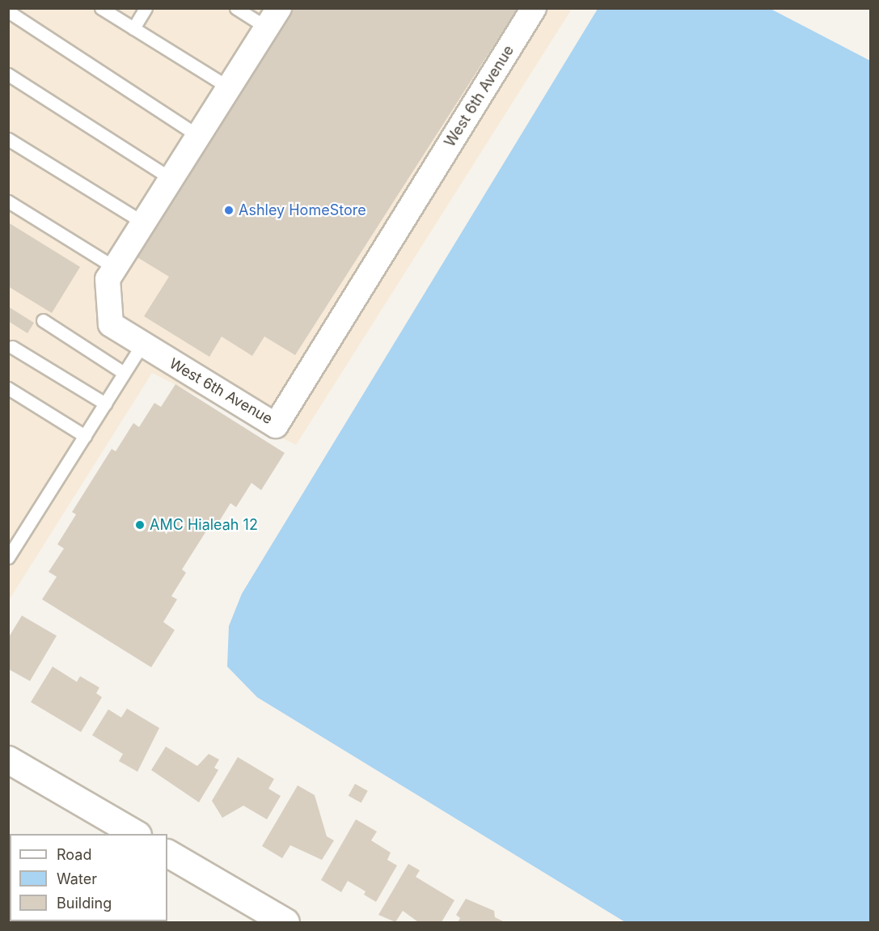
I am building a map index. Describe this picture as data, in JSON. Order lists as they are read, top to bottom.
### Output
{
  "streets": {
    "street": ["West 6th Avenue"]
  },
  "places": ["Ashley HomeStore", "AMC Hialeah 12"],
  "legend": ["Road", "Water", "Building"]
}
